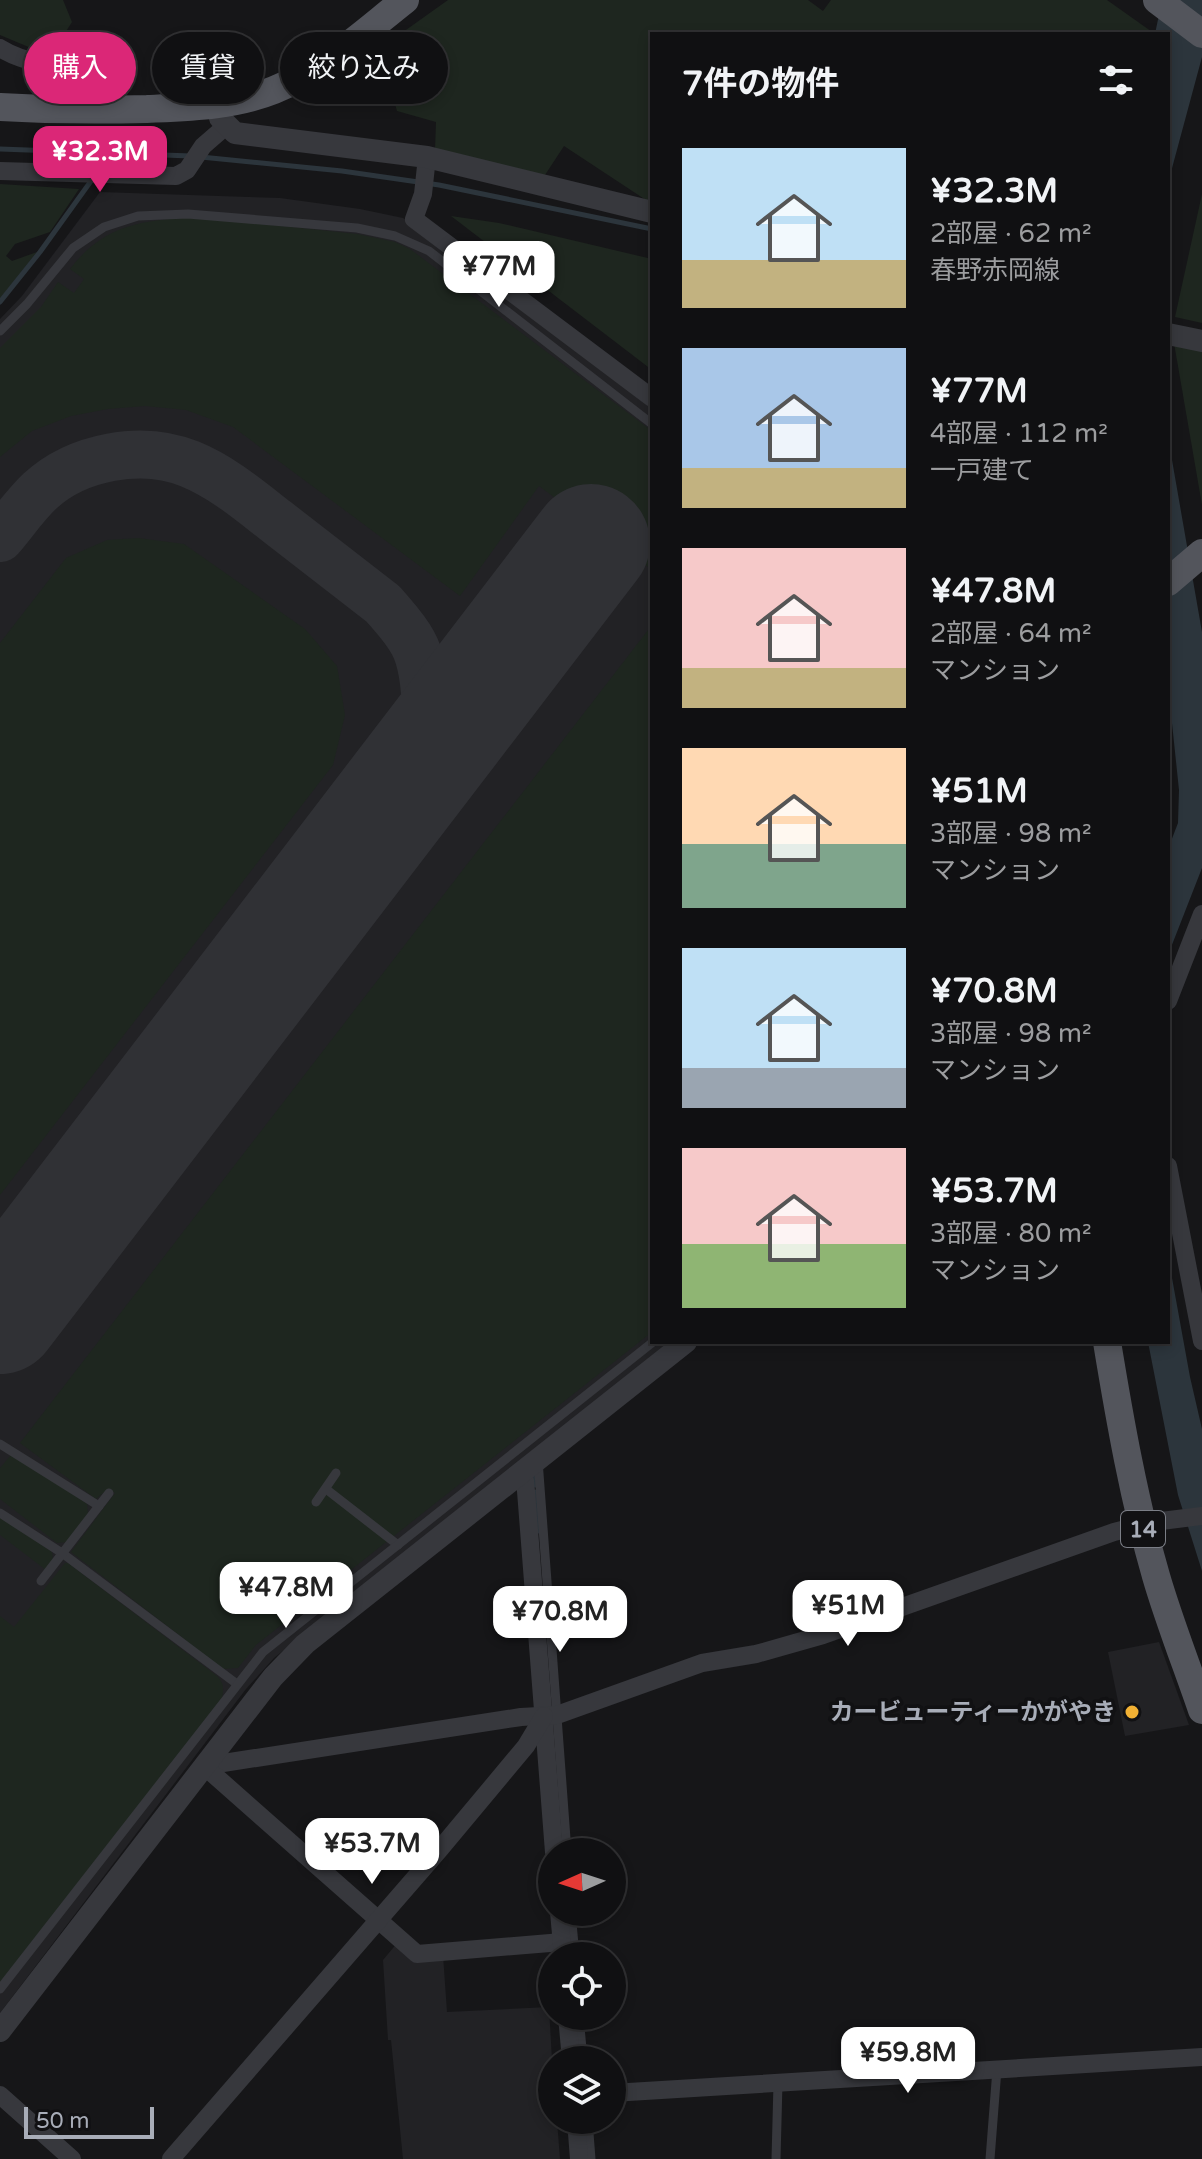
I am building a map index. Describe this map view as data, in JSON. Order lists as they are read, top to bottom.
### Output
{
  "streets": {
    "main road": ["14"]
  },
  "places": ["カービューティーかがやき"],
  "scale_bar": "50 m",
  "north": "left",
  "page": {
    "chip": ["購入", "賃貸", "絞り込み"],
    "heading": "7件の物件",
    "price": [
      "¥32.3M",
      "¥77M",
      "¥47.8M",
      "¥51M",
      "¥70.8M",
      "¥53.7M",
      "¥59.8M"
    ],
    "list": [
      {
        "name": "¥32.3M",
        "note": "2部屋 · 62 m² · 春野赤岡線"
      },
      {
        "name": "¥77M",
        "note": "4部屋 · 112 m² · 一戸建て"
      },
      {
        "name": "¥47.8M",
        "note": "2部屋 · 64 m² · マンション"
      },
      {
        "name": "¥51M",
        "note": "3部屋 · 98 m² · マンション"
      },
      {
        "name": "¥70.8M",
        "note": "3部屋 · 98 m² · マンション"
      },
      {
        "name": "¥53.7M",
        "note": "3部屋 · 80 m² · マンション"
      }
    ],
    "scale": "50 m"
  }
}
